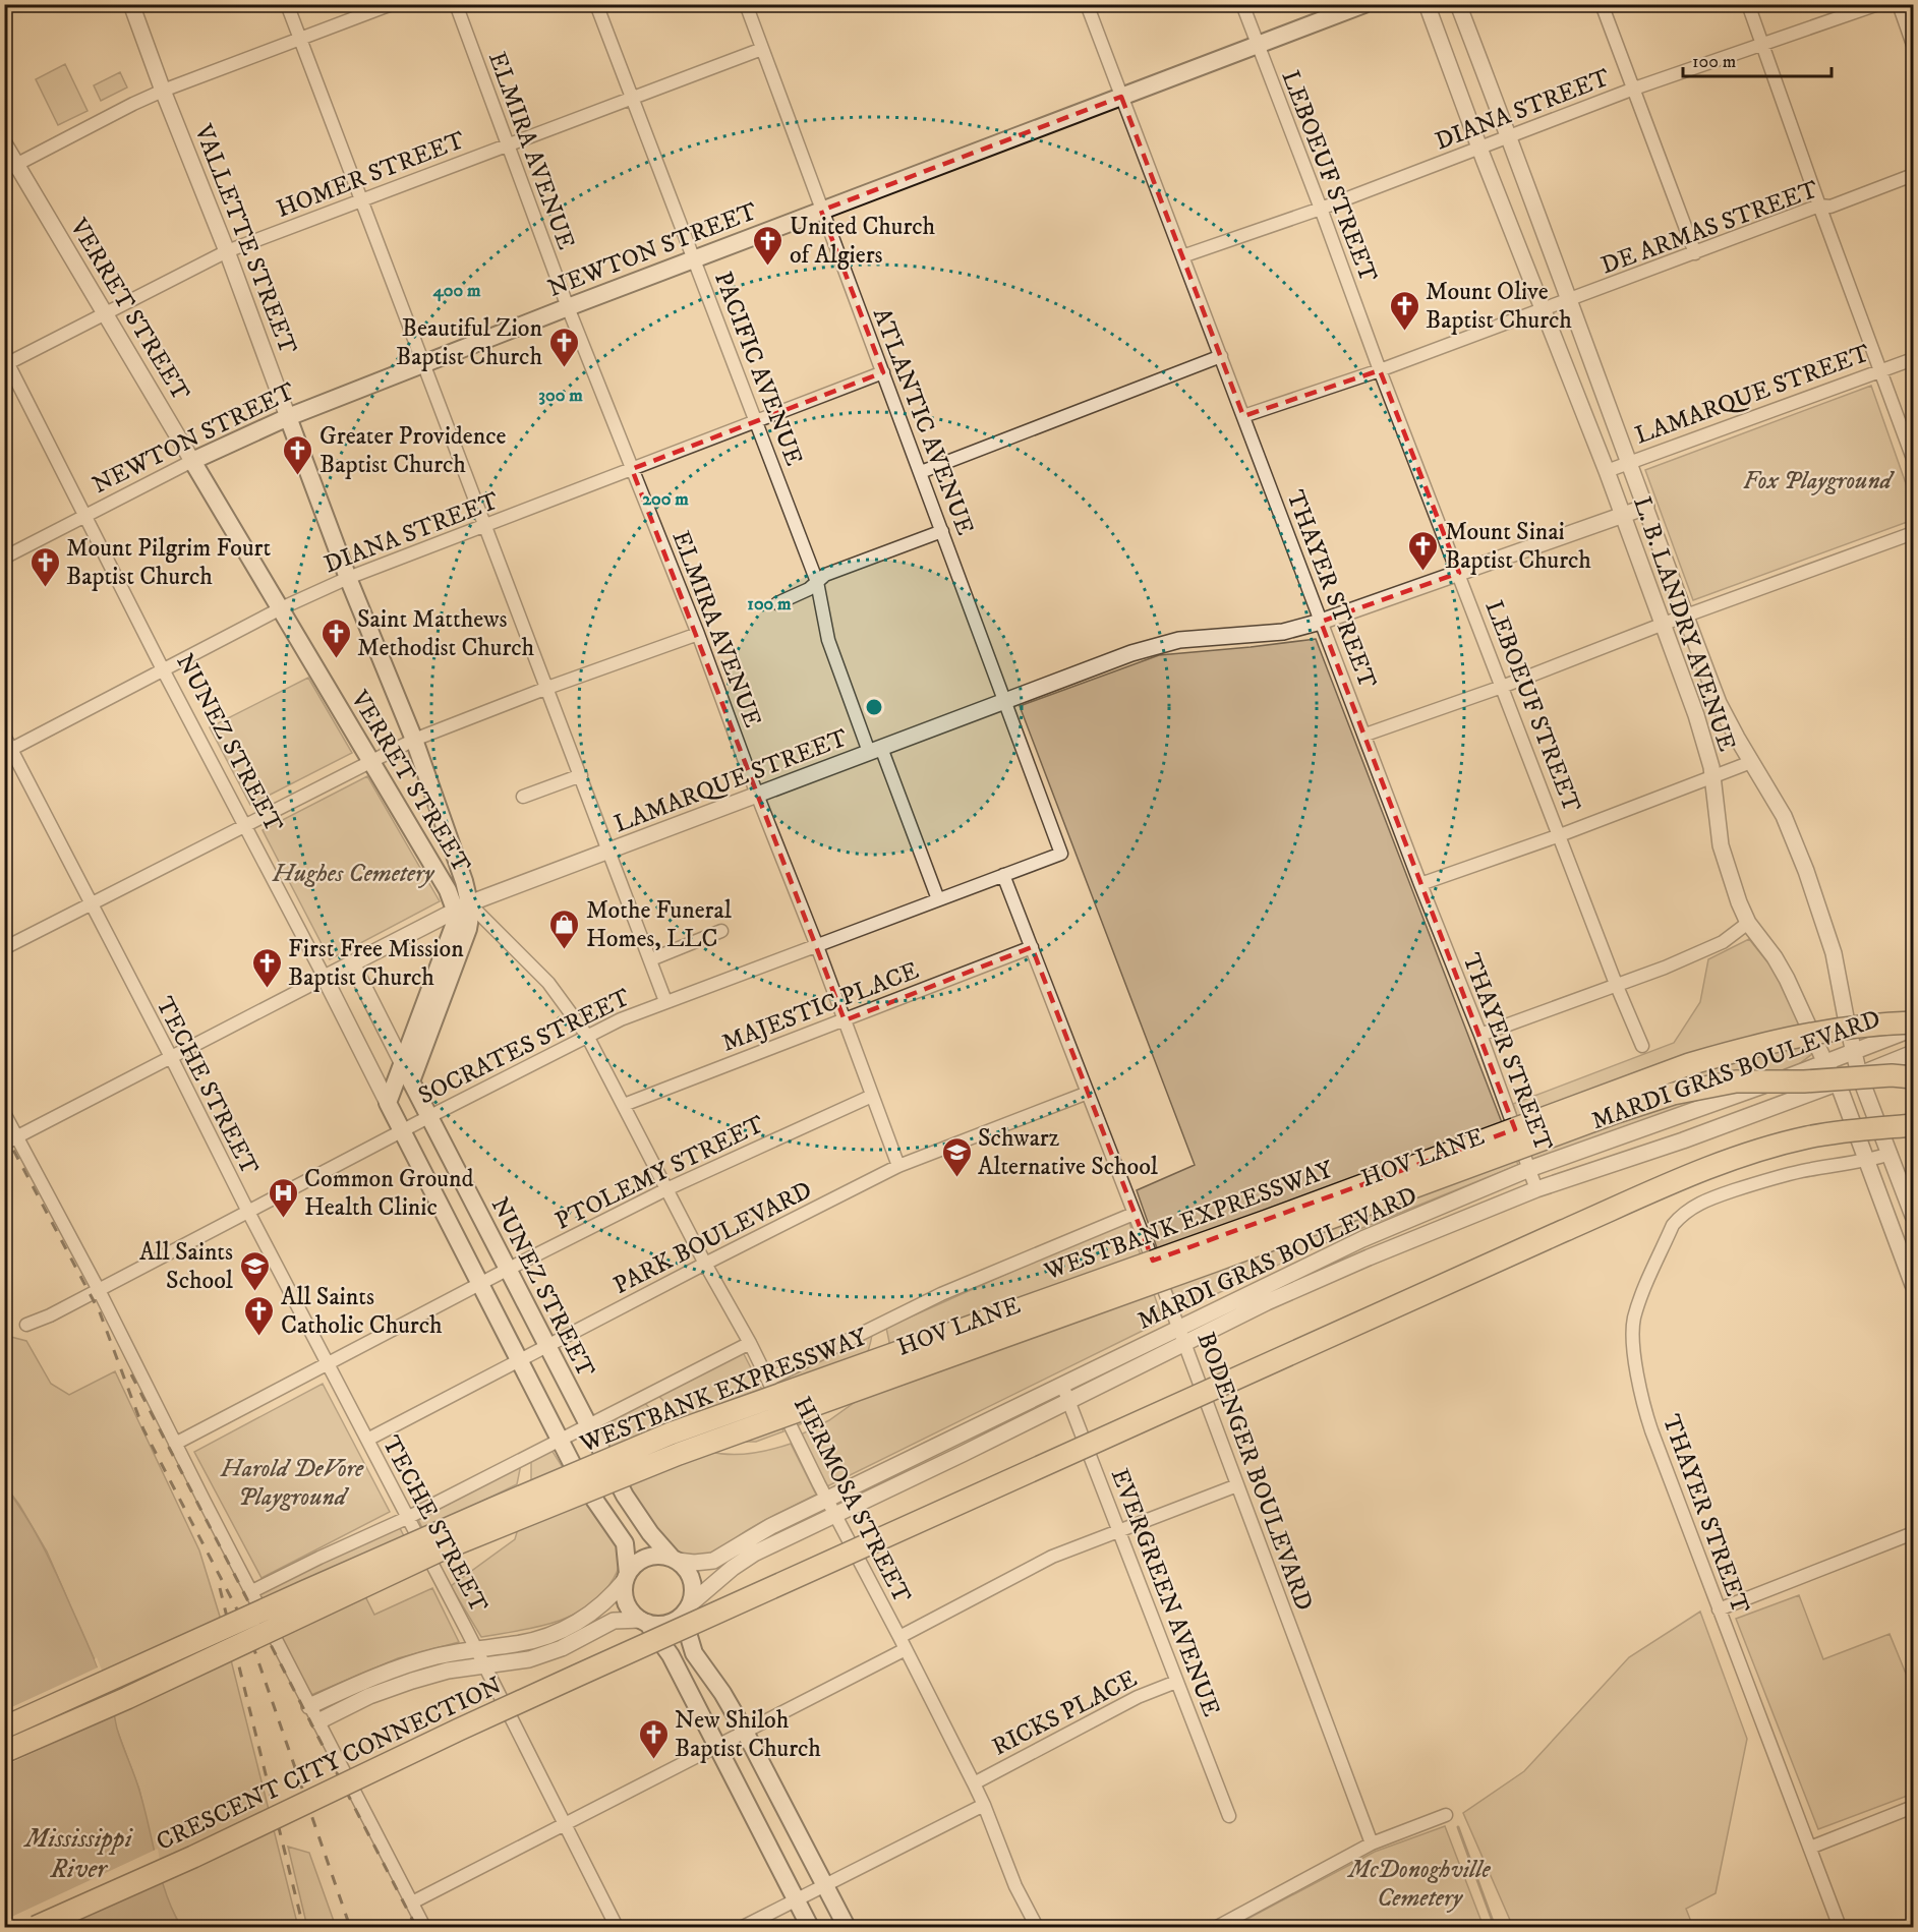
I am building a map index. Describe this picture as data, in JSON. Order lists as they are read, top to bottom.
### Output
{
  "streets": {
    "highway": ["HOV LANE", "WESTBANK EXPRESSWAY", "CRESCENT CITY CONNECTION"],
    "main road": [
      "VALLETTE STREET",
      "NEWTON STREET",
      "VERRET STREET",
      "NUNEZ STREET"
    ],
    "street": [
      "DIANA STREET",
      "ELMIRA AVENUE",
      "HOMER STREET",
      "LEBOEUF STREET",
      "DE ARMAS STREET",
      "PACIFIC AVENUE",
      "LAMARQUE STREET",
      "ATLANTIC AVENUE",
      "THAYER STREET",
      "L. B. LANDRY AVENUE",
      "MAJESTIC PLACE",
      "SOCRATES STREET",
      "MARDI GRAS BOULEVARD",
      "TECHE STREET",
      "PTOLEMY STREET",
      "PARK BOULEVARD",
      "BODENGER BOULEVARD",
      "HERMOSA STREET",
      "EVERGREEN AVENUE",
      "RICKS PLACE"
    ]
  },
  "crossings": [
    ["DIANA STREET", "ELMIRA AVENUE"],
    ["DIANA STREET", "LEBOEUF STREET"],
    ["DIANA STREET", "VALLETTE STREET"],
    ["DIANA STREET", "VERRET STREET"],
    ["DIANA STREET", "PACIFIC AVENUE"],
    ["DIANA STREET", "ATLANTIC AVENUE"],
    ["DIANA STREET", "THAYER STREET"],
    ["DIANA STREET", "L. B. LANDRY AVENUE"],
    ["DIANA STREET", "NUNEZ STREET"],
    ["DIANA STREET", "TECHE STREET"],
    ["ELMIRA AVENUE", "HOMER STREET"],
    ["ELMIRA AVENUE", "NEWTON STREET"],
    ["ELMIRA AVENUE", "LAMARQUE STREET"],
    ["ELMIRA AVENUE", "MAJESTIC PLACE"],
    ["ELMIRA AVENUE", "SOCRATES STREET"],
    ["ELMIRA AVENUE", "PTOLEMY STREET"],
    ["ELMIRA AVENUE", "PARK BOULEVARD"],
    ["HOMER STREET", "VALLETTE STREET"],
    ["HOMER STREET", "VERRET STREET"],
    ["HOMER STREET", "PACIFIC AVENUE"],
    ["HOMER STREET", "ATLANTIC AVENUE"],
    ["HOMER STREET", "NUNEZ STREET"],
    ["LEBOEUF STREET", "DE ARMAS STREET"],
    ["LEBOEUF STREET", "NEWTON STREET"],
    ["LEBOEUF STREET", "LAMARQUE STREET"],
    ["DE ARMAS STREET", "THAYER STREET"],
    ["DE ARMAS STREET", "L. B. LANDRY AVENUE"],
    ["VALLETTE STREET", "NEWTON STREET"],
    ["VALLETTE STREET", "VERRET STREET"],
    ["VALLETTE STREET", "LAMARQUE STREET"],
    ["VALLETTE STREET", "HERMOSA STREET"],
    ["NEWTON STREET", "VERRET STREET"],
    ["NEWTON STREET", "PACIFIC AVENUE"],
    ["NEWTON STREET", "ATLANTIC AVENUE"],
    ["NEWTON STREET", "THAYER STREET"],
    ["NEWTON STREET", "NUNEZ STREET"],
    ["VERRET STREET", "LAMARQUE STREET"],
    ["VERRET STREET", "HERMOSA STREET"],
    ["PACIFIC AVENUE", "LAMARQUE STREET"],
    ["PACIFIC AVENUE", "SOCRATES STREET"],
    ["LAMARQUE STREET", "ATLANTIC AVENUE"],
    ["LAMARQUE STREET", "THAYER STREET"],
    ["LAMARQUE STREET", "L. B. LANDRY AVENUE"],
    ["LAMARQUE STREET", "NUNEZ STREET"],
    ["LAMARQUE STREET", "TECHE STREET"],
    ["LAMARQUE STREET", "HERMOSA STREET"],
    ["ATLANTIC AVENUE", "SOCRATES STREET"],
    ["THAYER STREET", "L. B. LANDRY AVENUE"],
    ["THAYER STREET", "MARDI GRAS BOULEVARD"],
    ["L. B. LANDRY AVENUE", "MARDI GRAS BOULEVARD"],
    ["NUNEZ STREET", "SOCRATES STREET"],
    ["NUNEZ STREET", "MARDI GRAS BOULEVARD"],
    ["NUNEZ STREET", "PTOLEMY STREET"],
    ["NUNEZ STREET", "PARK BOULEVARD"],
    ["MAJESTIC PLACE", "BODENGER BOULEVARD"],
    ["MAJESTIC PLACE", "HERMOSA STREET"],
    ["SOCRATES STREET", "TECHE STREET"],
    ["SOCRATES STREET", "BODENGER BOULEVARD"],
    ["SOCRATES STREET", "HERMOSA STREET"],
    ["MARDI GRAS BOULEVARD", "BODENGER BOULEVARD"],
    ["MARDI GRAS BOULEVARD", "HERMOSA STREET"],
    ["MARDI GRAS BOULEVARD", "EVERGREEN AVENUE"],
    ["TECHE STREET", "PTOLEMY STREET"],
    ["TECHE STREET", "PARK BOULEVARD"],
    ["PTOLEMY STREET", "HERMOSA STREET"],
    ["PARK BOULEVARD", "BODENGER BOULEVARD"],
    ["PARK BOULEVARD", "HERMOSA STREET"],
    ["HERMOSA STREET", "RICKS PLACE"],
    ["EVERGREEN AVENUE", "RICKS PLACE"]
  ],
  "water": ["Mississippi River"],
  "parks": [
    "Fox Playground",
    "Hughes Cemetery",
    "Harold DeVore Playground",
    "McDonoghville Cemetery"
  ],
  "places": {
    "church": [
      "United Church of Algiers",
      "Mount Olive Baptist Church",
      "Beautiful Zion Baptist Church",
      "Greater Providence Baptist Church",
      "Mount Sinai Baptist Church",
      "Mount Pilgrim Fourt Baptist Church",
      "Saint Matthews Methodist Church",
      "First Free Mission Baptist Church",
      "All Saints Catholic Church",
      "New Shiloh Baptist Church"
    ],
    "shop": ["Mothe Funeral Homes, LLC"],
    "school or university": ["Schwarz Alternative School", "All Saints School"],
    "hospital": ["Common Ground Health Clinic"]
  },
  "scale_bar": "100 m",
  "rings": [
    "400 m",
    "300 m",
    "200 m",
    "100 m"
  ]
}
